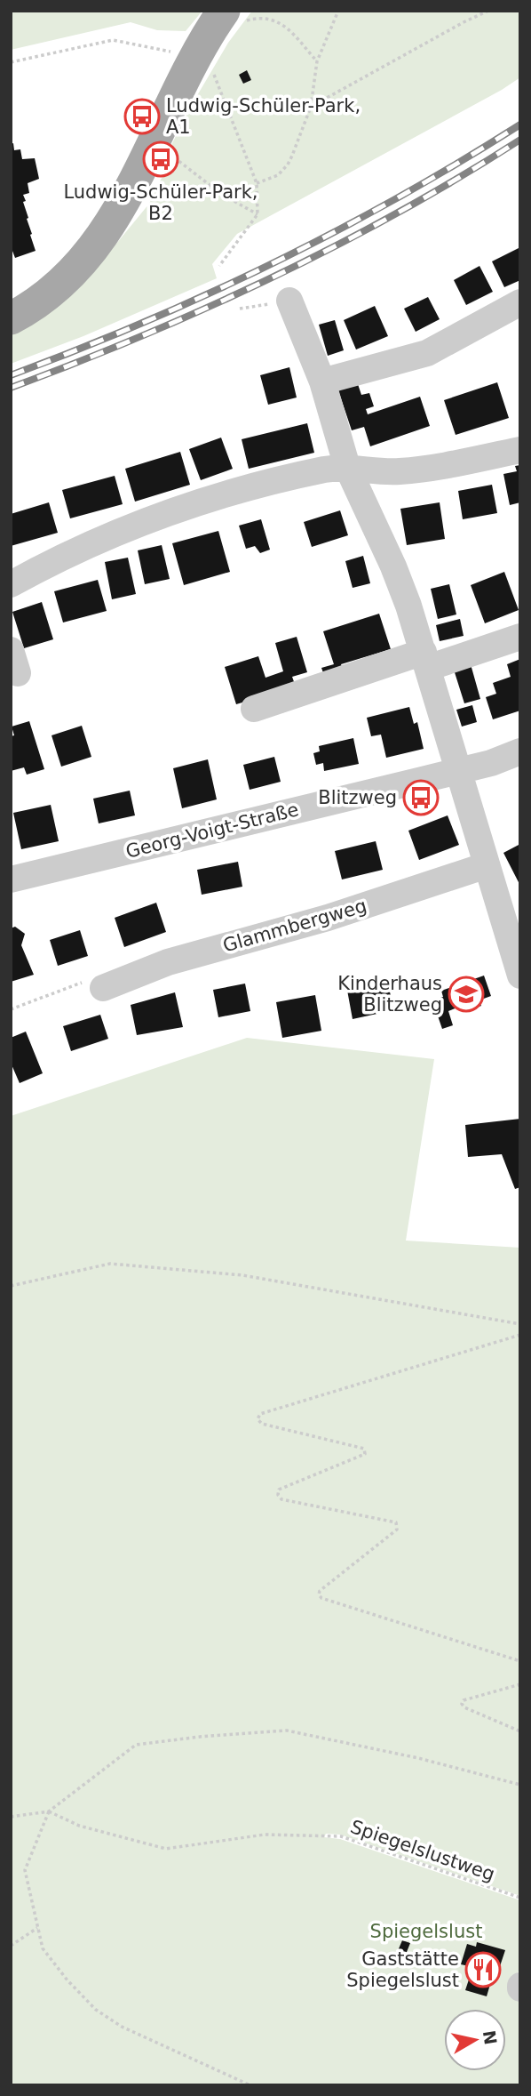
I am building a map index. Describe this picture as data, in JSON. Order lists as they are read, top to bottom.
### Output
{
  "streets": {
    "street": ["Georg-Voigt-Straße", "Glammbergweg"],
    "path": ["Spiegelslustweg"]
  },
  "parks": ["Spiegelslust"],
  "places": {
    "bus stop": ["Ludwig-Schüler-Park, A1", "Ludwig-Schüler-Park, B2", "Blitzweg"],
    "school or university": ["Kinderhaus Blitzweg"],
    "restaurant": ["Gaststätte Spiegelslust"]
  },
  "north": "right"
}
